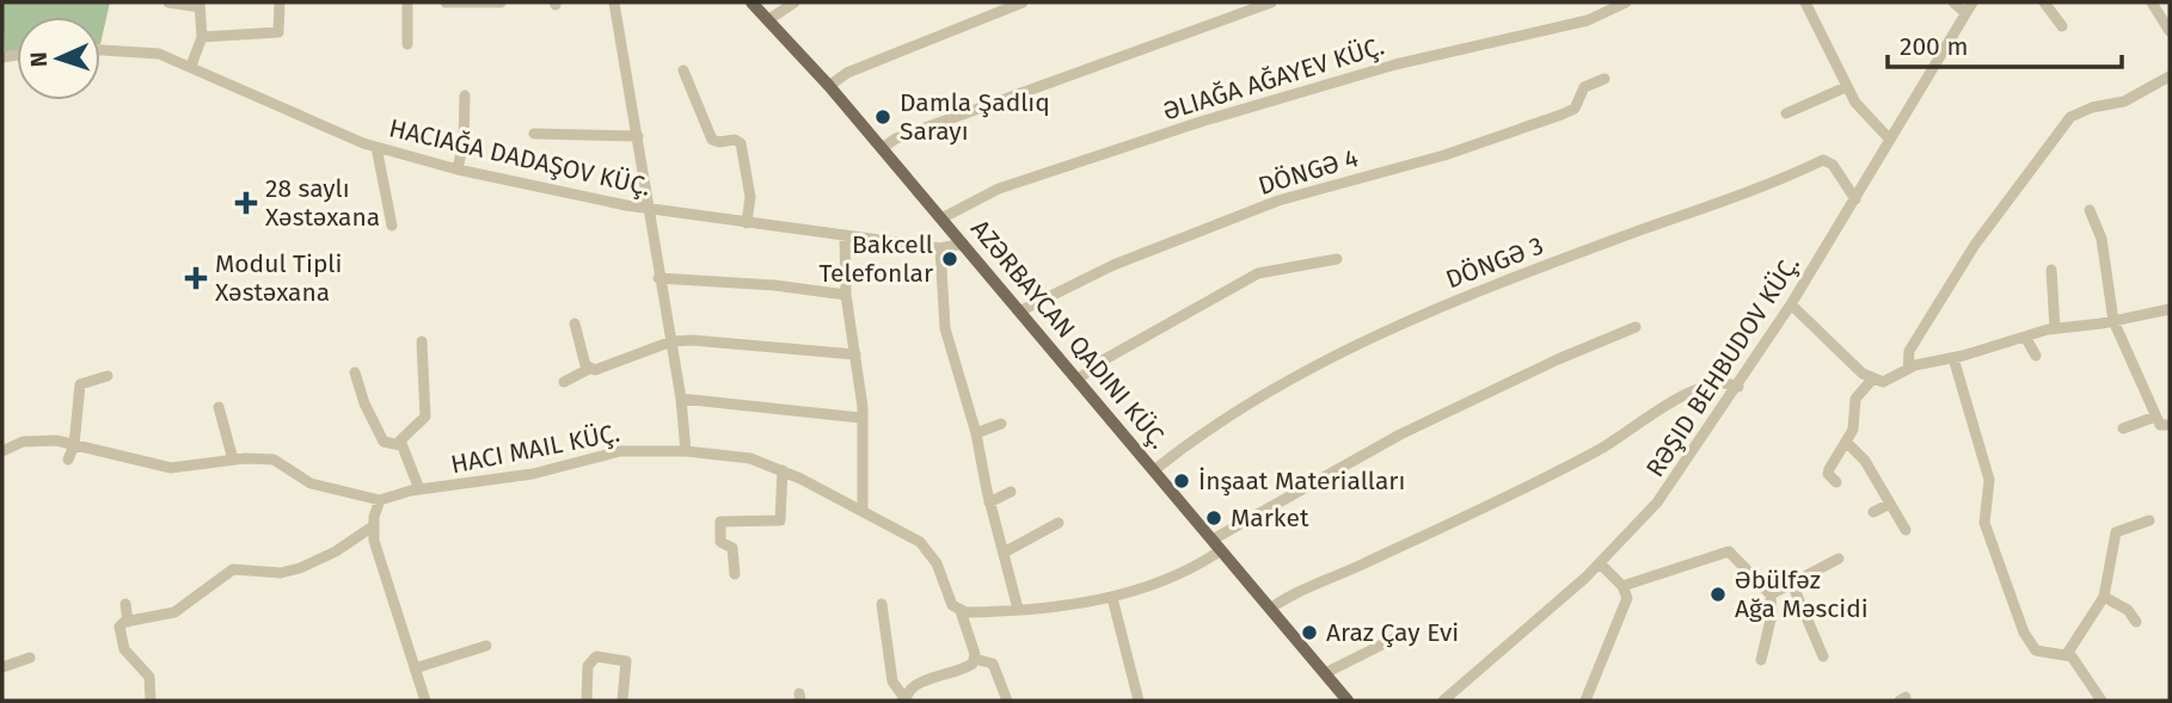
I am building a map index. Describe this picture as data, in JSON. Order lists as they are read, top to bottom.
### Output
{
  "streets": {
    "street": [
      "ƏLIAĞA AĞAYEV KÜÇ.",
      "DÖNGƏ 4",
      "DÖNGƏ 3",
      "RƏŞID BEHBUDOV KÜÇ."
    ]
  },
  "crossings": [
    ["DÖNGƏ 3", "RƏŞID BEHBUDOV KÜÇ."]
  ],
  "places": {
    "other": [
      "Damla Şadlıq Sarayı",
      "Bakcell Telefonlar",
      "İnşaat Materialları",
      "Market",
      "Əbülfəz Ağa Məscidi",
      "Araz Çay Evi"
    ],
    "health": ["28 saylı Xəstəxana", "Modul Tipli Xəstəxana"]
  },
  "scale_bar": "200 m",
  "north": "left"
}
